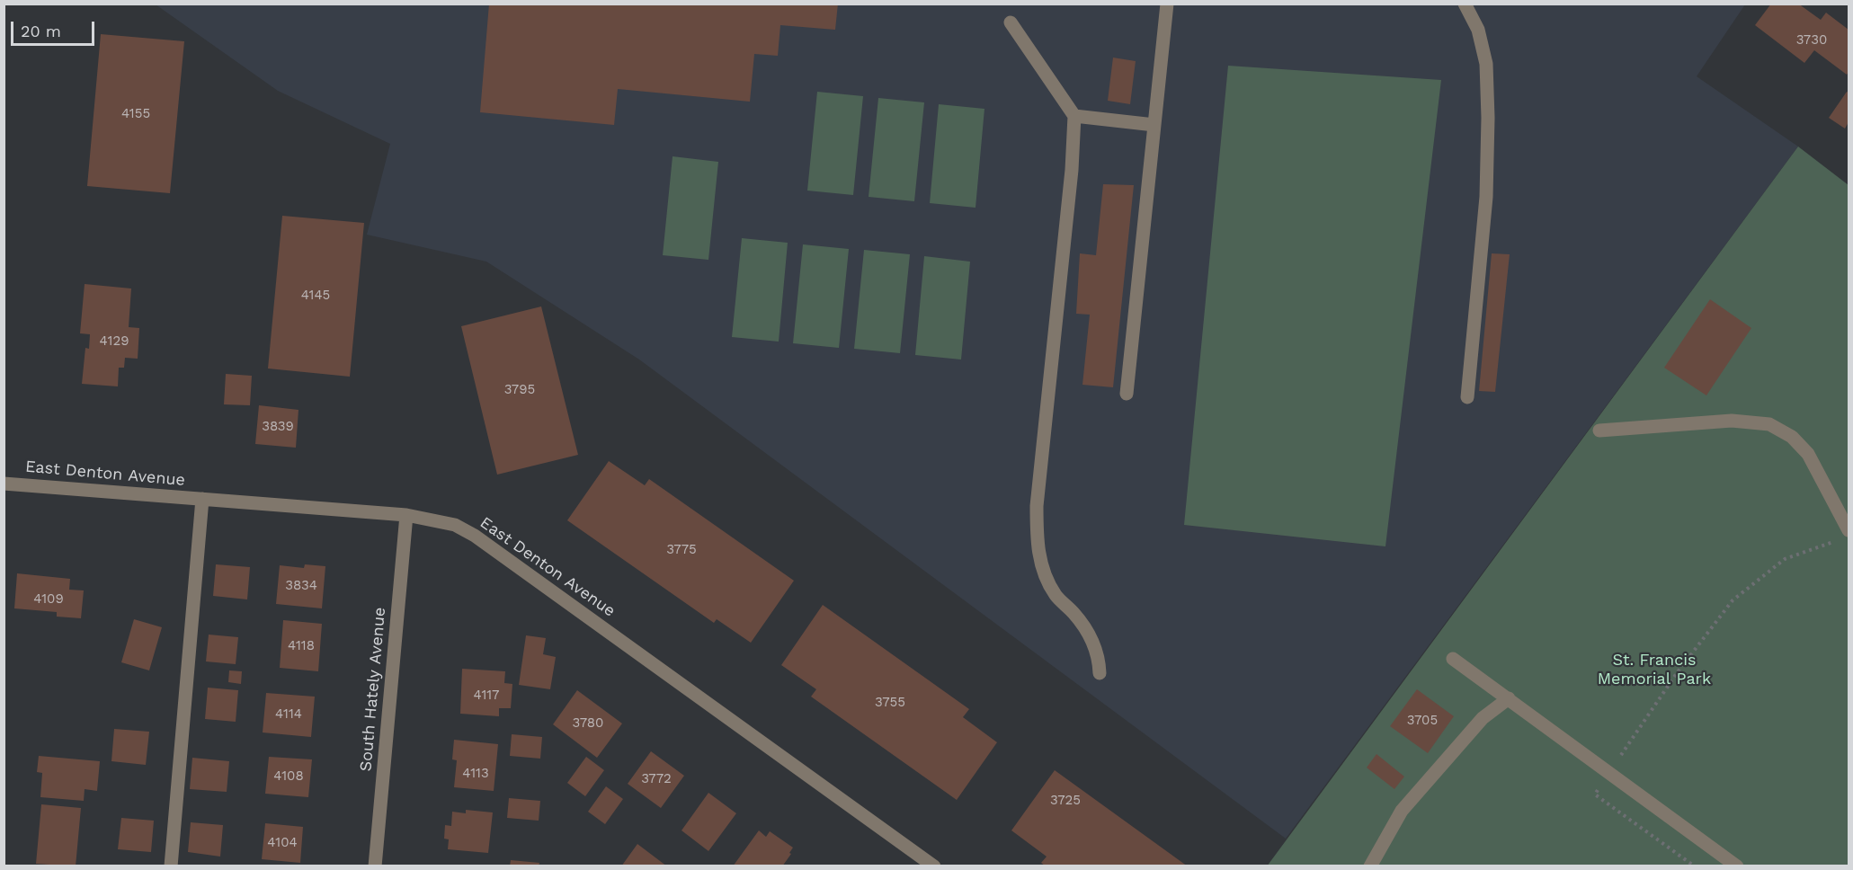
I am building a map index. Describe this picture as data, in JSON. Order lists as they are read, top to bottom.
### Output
{
  "streets": {
    "street": ["East Denton Avenue", "South Hately Avenue"]
  },
  "crossings": [
    ["East Denton Avenue", "South Hately Avenue"]
  ],
  "parks": ["St. Francis Memorial Park"],
  "house_numbers": [
    "3730",
    "4155",
    "4145",
    "4129",
    "3795",
    "3839",
    "3775",
    "3834",
    "4109",
    "4118",
    "4117",
    "3755",
    "4114",
    "3705",
    "3780",
    "4113",
    "4108",
    "3772",
    "3725",
    "4104"
  ],
  "scale_bar": "20 m"
}
